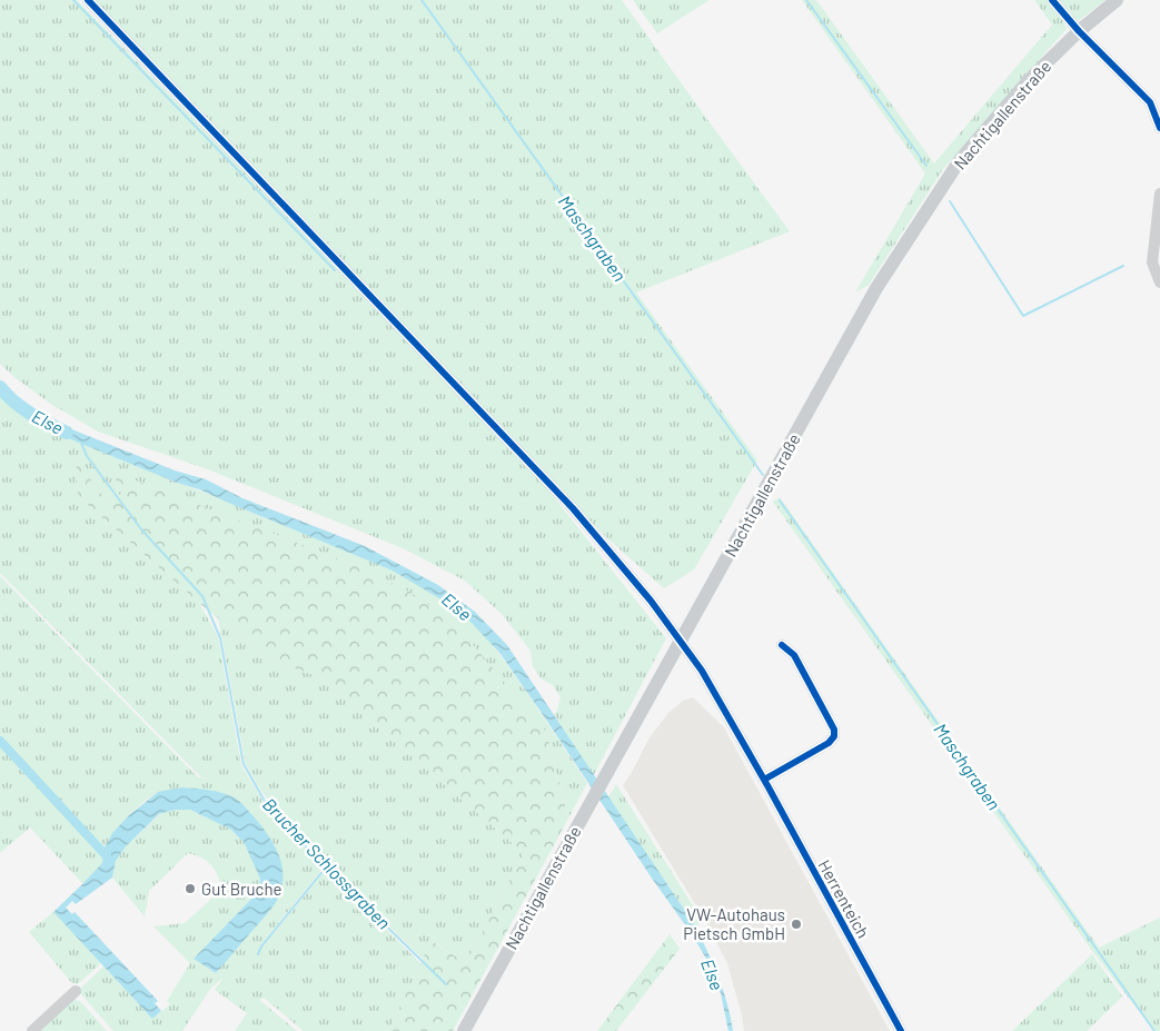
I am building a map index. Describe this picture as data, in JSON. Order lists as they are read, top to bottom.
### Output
{
  "streets": {
    "main road": ["Nachtigallenstraße"],
    "street": ["Herrenteich"]
  },
  "crossings": [
    ["Nachtigallenstraße", "Herrenteich"]
  ],
  "water": ["Maschgraben", "Else", "Brucher Schlossgraben"],
  "places": ["Gut Bruche", "VW-Autohaus Pietsch GmbH"]
}
